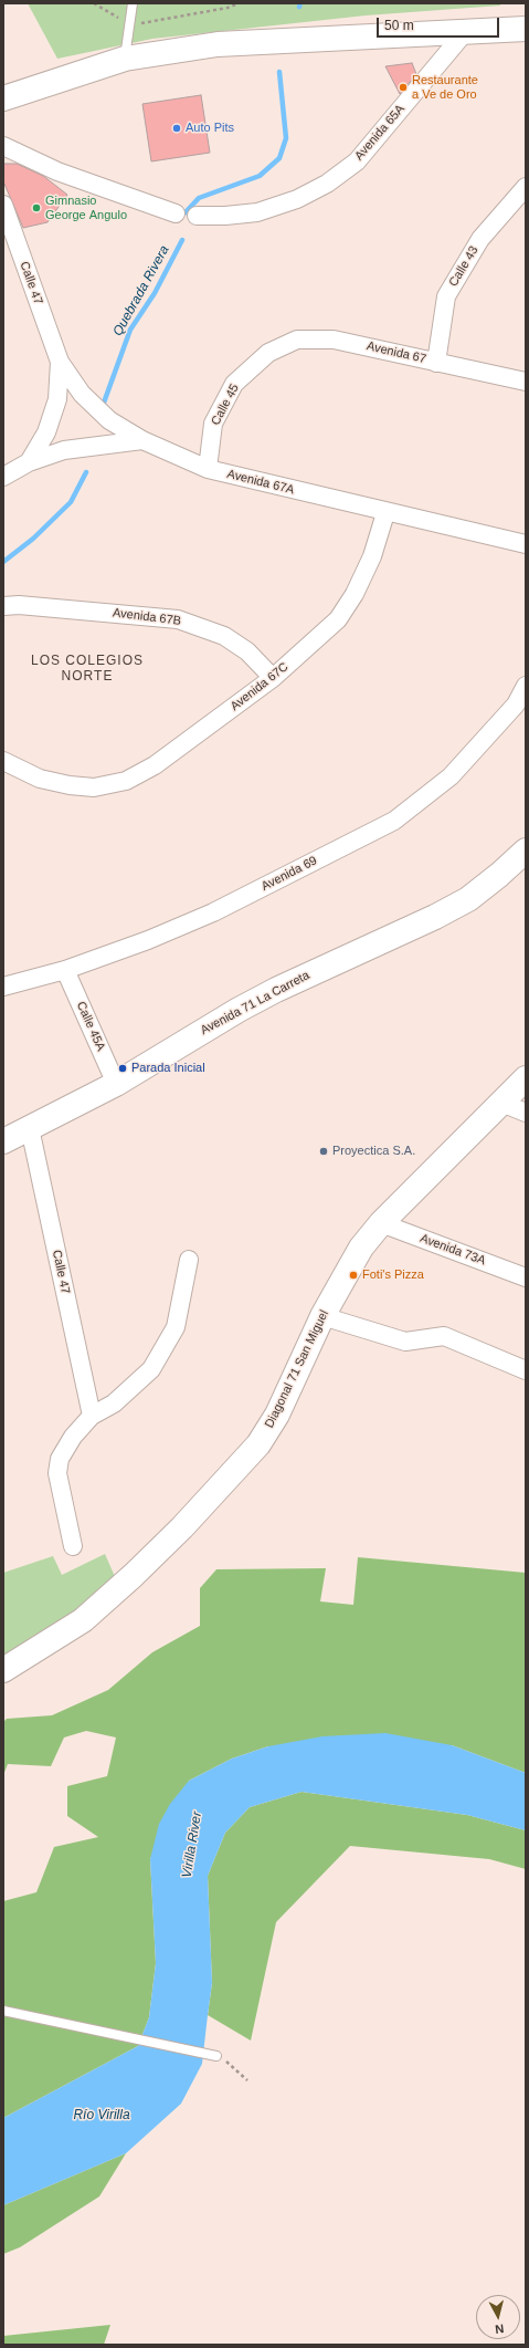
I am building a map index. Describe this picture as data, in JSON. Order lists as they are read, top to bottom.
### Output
{
  "streets": {
    "main road": ["Avenida 71 La Carreta", "Diagonal 71 San Miguel"],
    "street": [
      "Avenida 65A",
      "Calle 43",
      "Calle 47",
      "Avenida 67",
      "Calle 45",
      "Avenida 67A",
      "Avenida 67B",
      "Avenida 67C",
      "Avenida 69",
      "Calle 45A",
      "Avenida 73A"
    ]
  },
  "crossings": [
    ["Calle 43", "Avenida 67"],
    ["Calle 47", "Avenida 67A"],
    ["Calle 47", "Avenida 71 La Carreta"],
    ["Avenida 67", "Calle 45"],
    ["Calle 45", "Avenida 67A"],
    ["Avenida 67A", "Avenida 67C"],
    ["Avenida 67B", "Avenida 67C"],
    ["Avenida 69", "Calle 45A"],
    ["Avenida 71 La Carreta", "Calle 45A"],
    ["Avenida 73A", "Diagonal 71 San Miguel"]
  ],
  "districts": ["LOS COLEGIOS NORTE"],
  "water": ["Quebrada Rivera", "Virilla River", "Río Virilla"],
  "places": [
    "Restaurante a Ve de Oro",
    "Auto Pits",
    "Gimnasio George Angulo",
    "Parada Inicial",
    "Proyectica S.A.",
    "Foti's Pizza"
  ],
  "scale_bar": "50 m",
  "north": "bottom"
}
